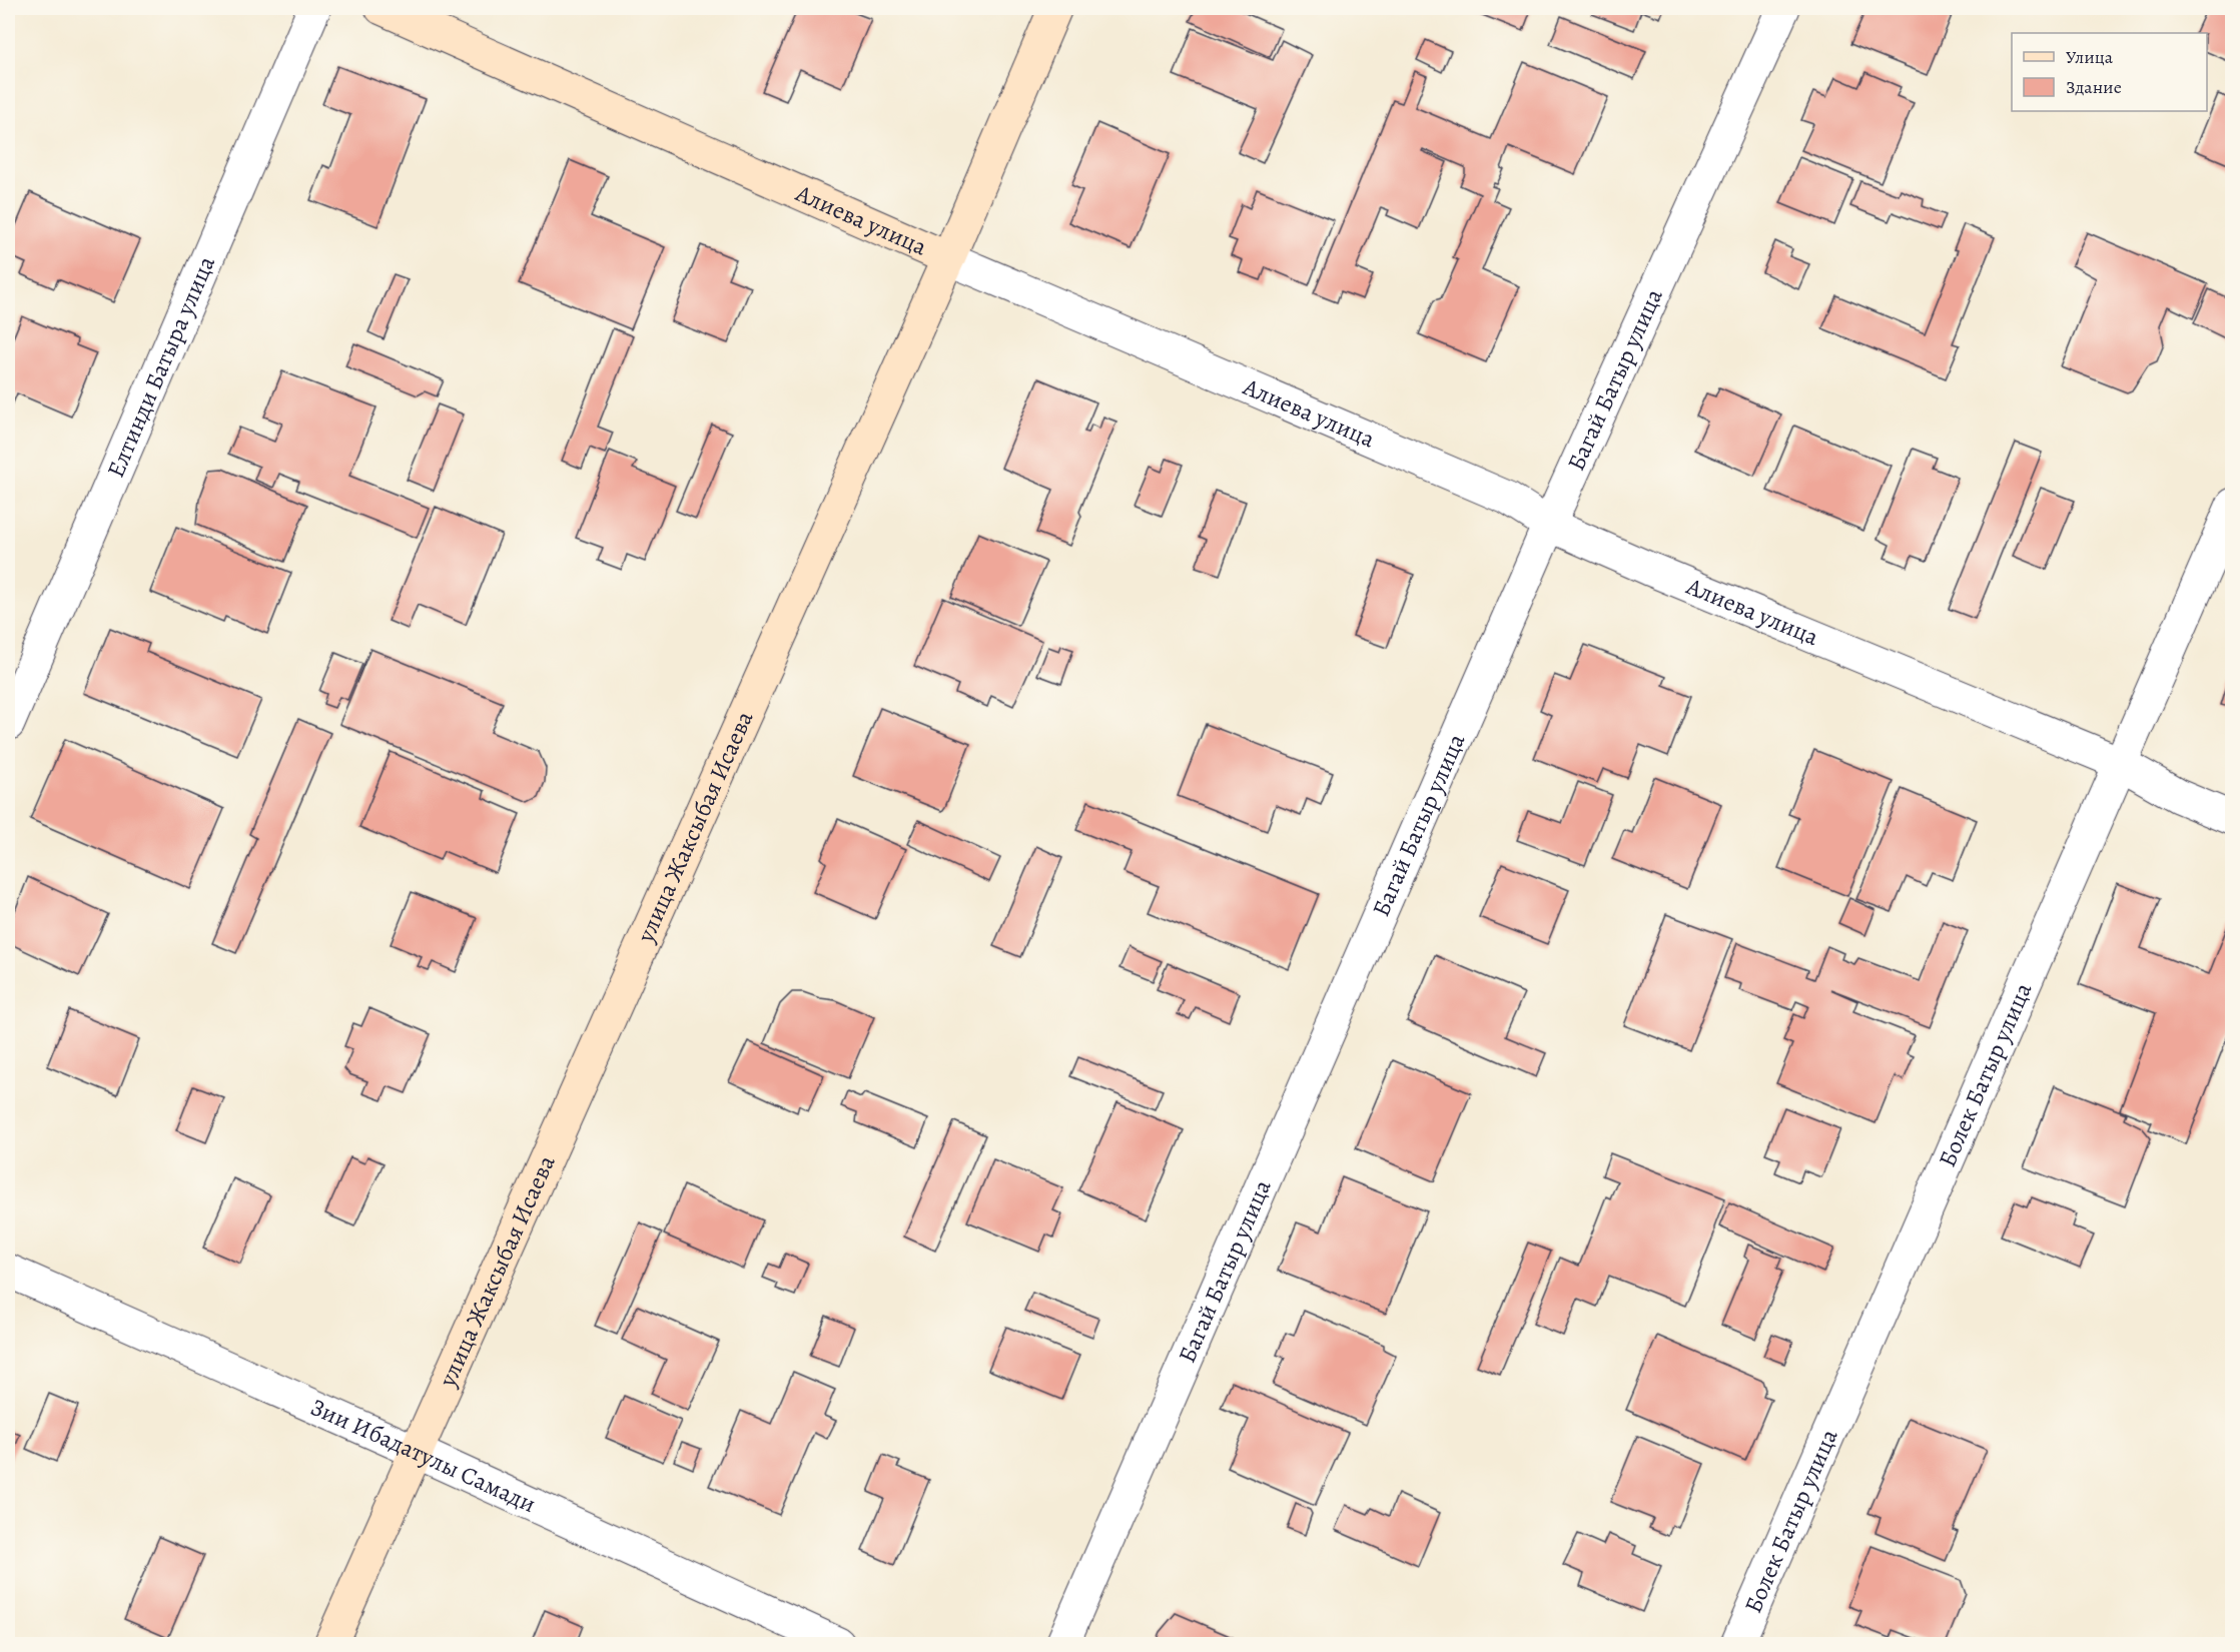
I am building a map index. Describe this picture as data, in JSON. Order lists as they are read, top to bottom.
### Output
{
  "streets": {
    "street": [
      "Алиева улица",
      "Елтинди Батыра улица",
      "Багай Батыр улица",
      "улица Жаксыбая Исаева",
      "Болек Батыр улица",
      "Зии Ибадатулы Самади"
    ]
  },
  "crossings": [
    ["Алиева улица", "Багай Батыр улица"],
    ["Алиева улица", "улица Жаксыбая Исаева"],
    ["Алиева улица", "Болек Батыр улица"],
    ["улица Жаксыбая Исаева", "Зии Ибадатулы Самади"]
  ],
  "legend": ["Улица", "Здание"]
}
